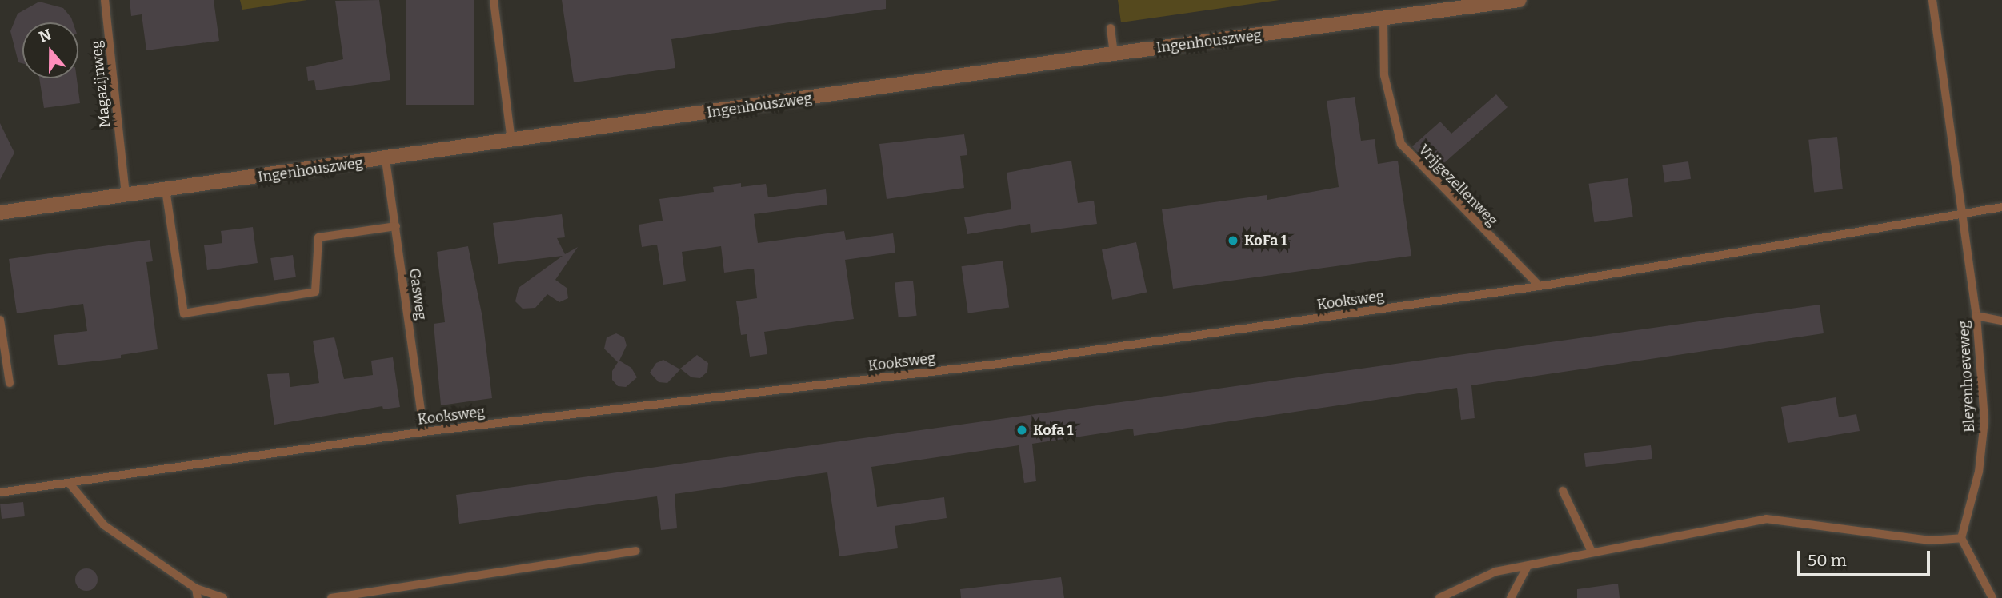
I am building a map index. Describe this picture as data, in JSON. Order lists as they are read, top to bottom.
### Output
{
  "streets": {
    "street": ["Ingenhouszweg"],
    "lane": [
      "Magazijnweg",
      "Vrijgezellenweg",
      "Gasweg",
      "Kooksweg",
      "Bleyenhoeveweg"
    ]
  },
  "crossings": [
    ["Ingenhouszweg", "Magazijnweg"],
    ["Ingenhouszweg", "Vrijgezellenweg"],
    ["Ingenhouszweg", "Gasweg"],
    ["Vrijgezellenweg", "Kooksweg"],
    ["Gasweg", "Kooksweg"],
    ["Kooksweg", "Bleyenhoeveweg"]
  ],
  "places": ["KoFa 1", "Kofa 1"],
  "scale_bar": "50 m",
  "north": "top"
}
